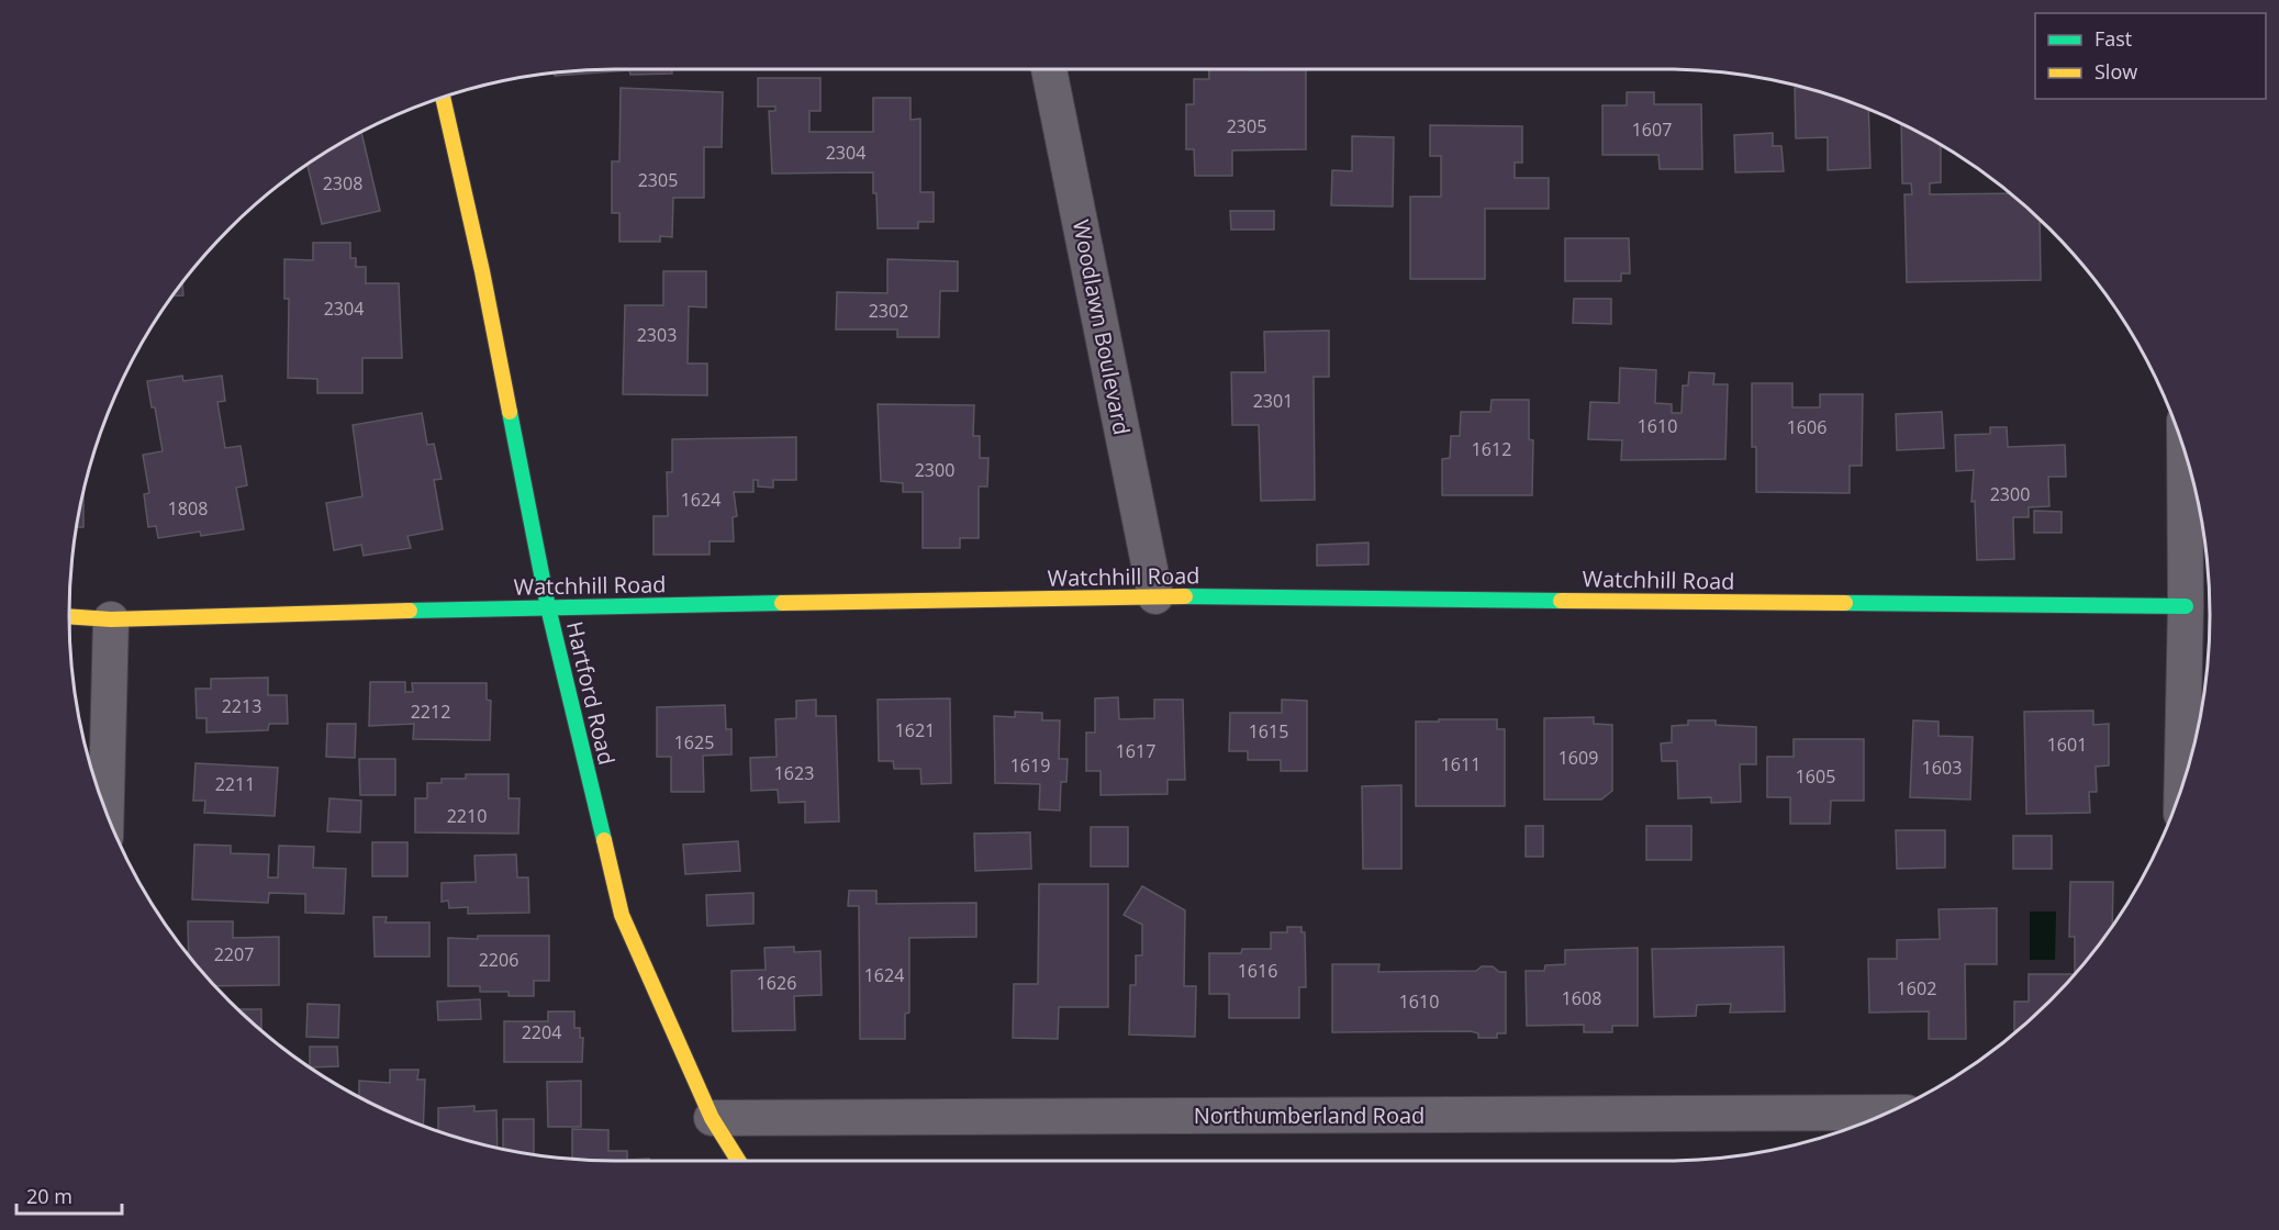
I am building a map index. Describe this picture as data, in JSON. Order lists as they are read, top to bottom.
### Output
{
  "streets": {
    "street": [
      "Woodlawn Boulevard",
      "Watchhill Road",
      "Hartford Road",
      "Northumberland Road"
    ]
  },
  "crossings": [
    ["Woodlawn Boulevard", "Watchhill Road"],
    ["Watchhill Road", "Hartford Road"],
    ["Hartford Road", "Northumberland Road"]
  ],
  "house_numbers": [
    "2305",
    "1607",
    "2304",
    "2305",
    "2308",
    "2304",
    "2302",
    "2303",
    "2301",
    "1610",
    "1606",
    "1612",
    "2300",
    "2300",
    "1624",
    "1808",
    "2213",
    "2212",
    "1621",
    "1615",
    "1625",
    "1601",
    "1617",
    "1609",
    "1611",
    "1619",
    "1603",
    "1623",
    "1605",
    "2211",
    "2210",
    "2207",
    "2206",
    "1616",
    "1624",
    "1626",
    "1602",
    "1608",
    "1610",
    "2204"
  ],
  "legend": ["Fast", "Slow"],
  "scale_bar": "20 m"
}
